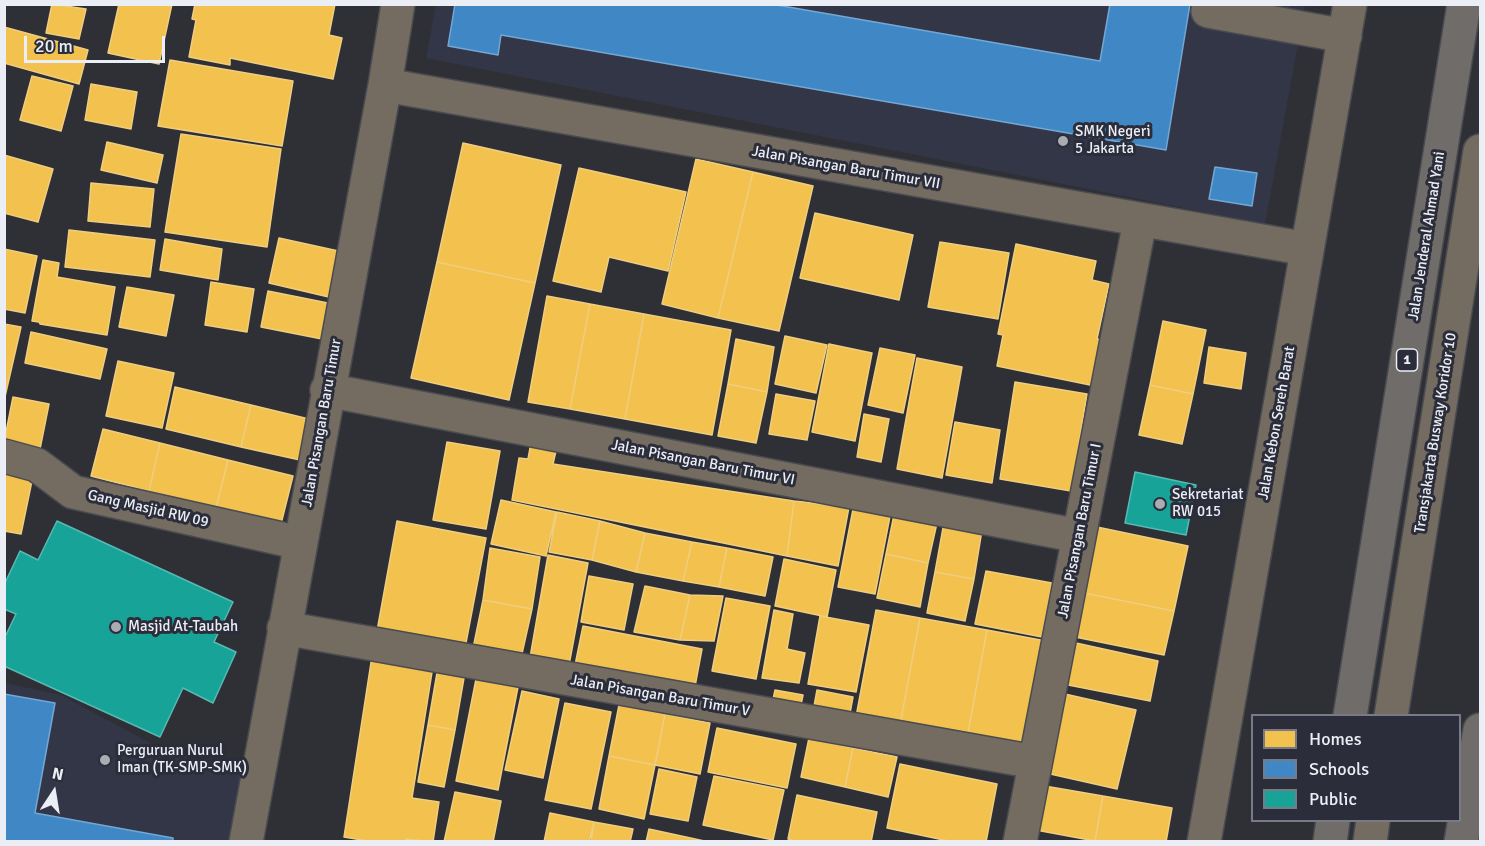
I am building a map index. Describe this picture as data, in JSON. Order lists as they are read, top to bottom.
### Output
{
  "streets": {
    "highway": ["Jalan Jenderal Ahmad Yani", "1"],
    "street": [
      "Jalan Pisangan Baru Timur VII",
      "Jalan Pisangan Baru Timur",
      "Jalan Kebon Sereh Barat",
      "Transjakarta Busway Koridor 10",
      "Jalan Pisangan Baru Timur VI",
      "Gang Masjid RW 09",
      "Jalan Pisangan Baru Timur I",
      "Jalan Pisangan Baru Timur V"
    ]
  },
  "crossings": [
    ["Jalan Pisangan Baru Timur VII", "Jalan Pisangan Baru Timur"],
    ["Jalan Pisangan Baru Timur VII", "Jalan Kebon Sereh Barat"],
    ["Jalan Pisangan Baru Timur VII", "Jalan Pisangan Baru Timur I"],
    ["Jalan Pisangan Baru Timur", "Jalan Pisangan Baru Timur VI"],
    ["Jalan Pisangan Baru Timur", "Gang Masjid RW 09"],
    ["Jalan Pisangan Baru Timur", "Jalan Pisangan Baru Timur V"],
    ["Jalan Pisangan Baru Timur VI", "Jalan Pisangan Baru Timur I"],
    ["Jalan Pisangan Baru Timur I", "Jalan Pisangan Baru Timur V"]
  ],
  "places": [
    "SMK Negeri 5 Jakarta",
    "Sekretariat RW 015",
    "Masjid At-Taubah",
    "Perguruan Nurul Iman (TK-SMP-SMK)"
  ],
  "legend": ["Homes", "Schools", "Public"],
  "scale_bar": "20 m",
  "north": "top"
}
